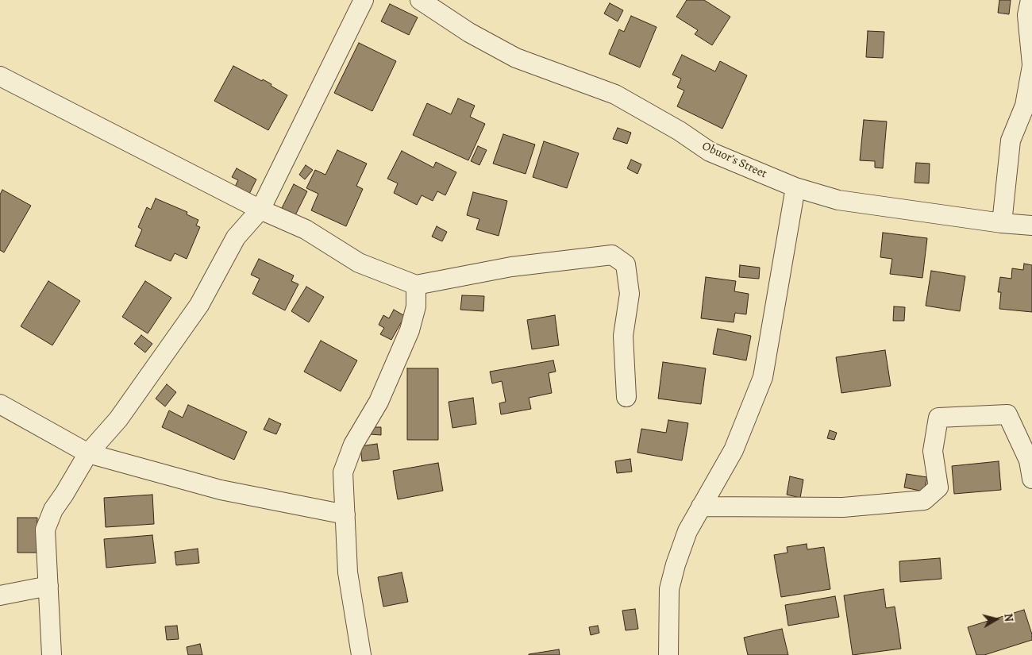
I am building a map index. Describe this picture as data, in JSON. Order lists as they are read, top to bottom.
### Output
{
  "streets": {
    "street": ["Obuor’s Street"]
  },
  "north": "right"
}
